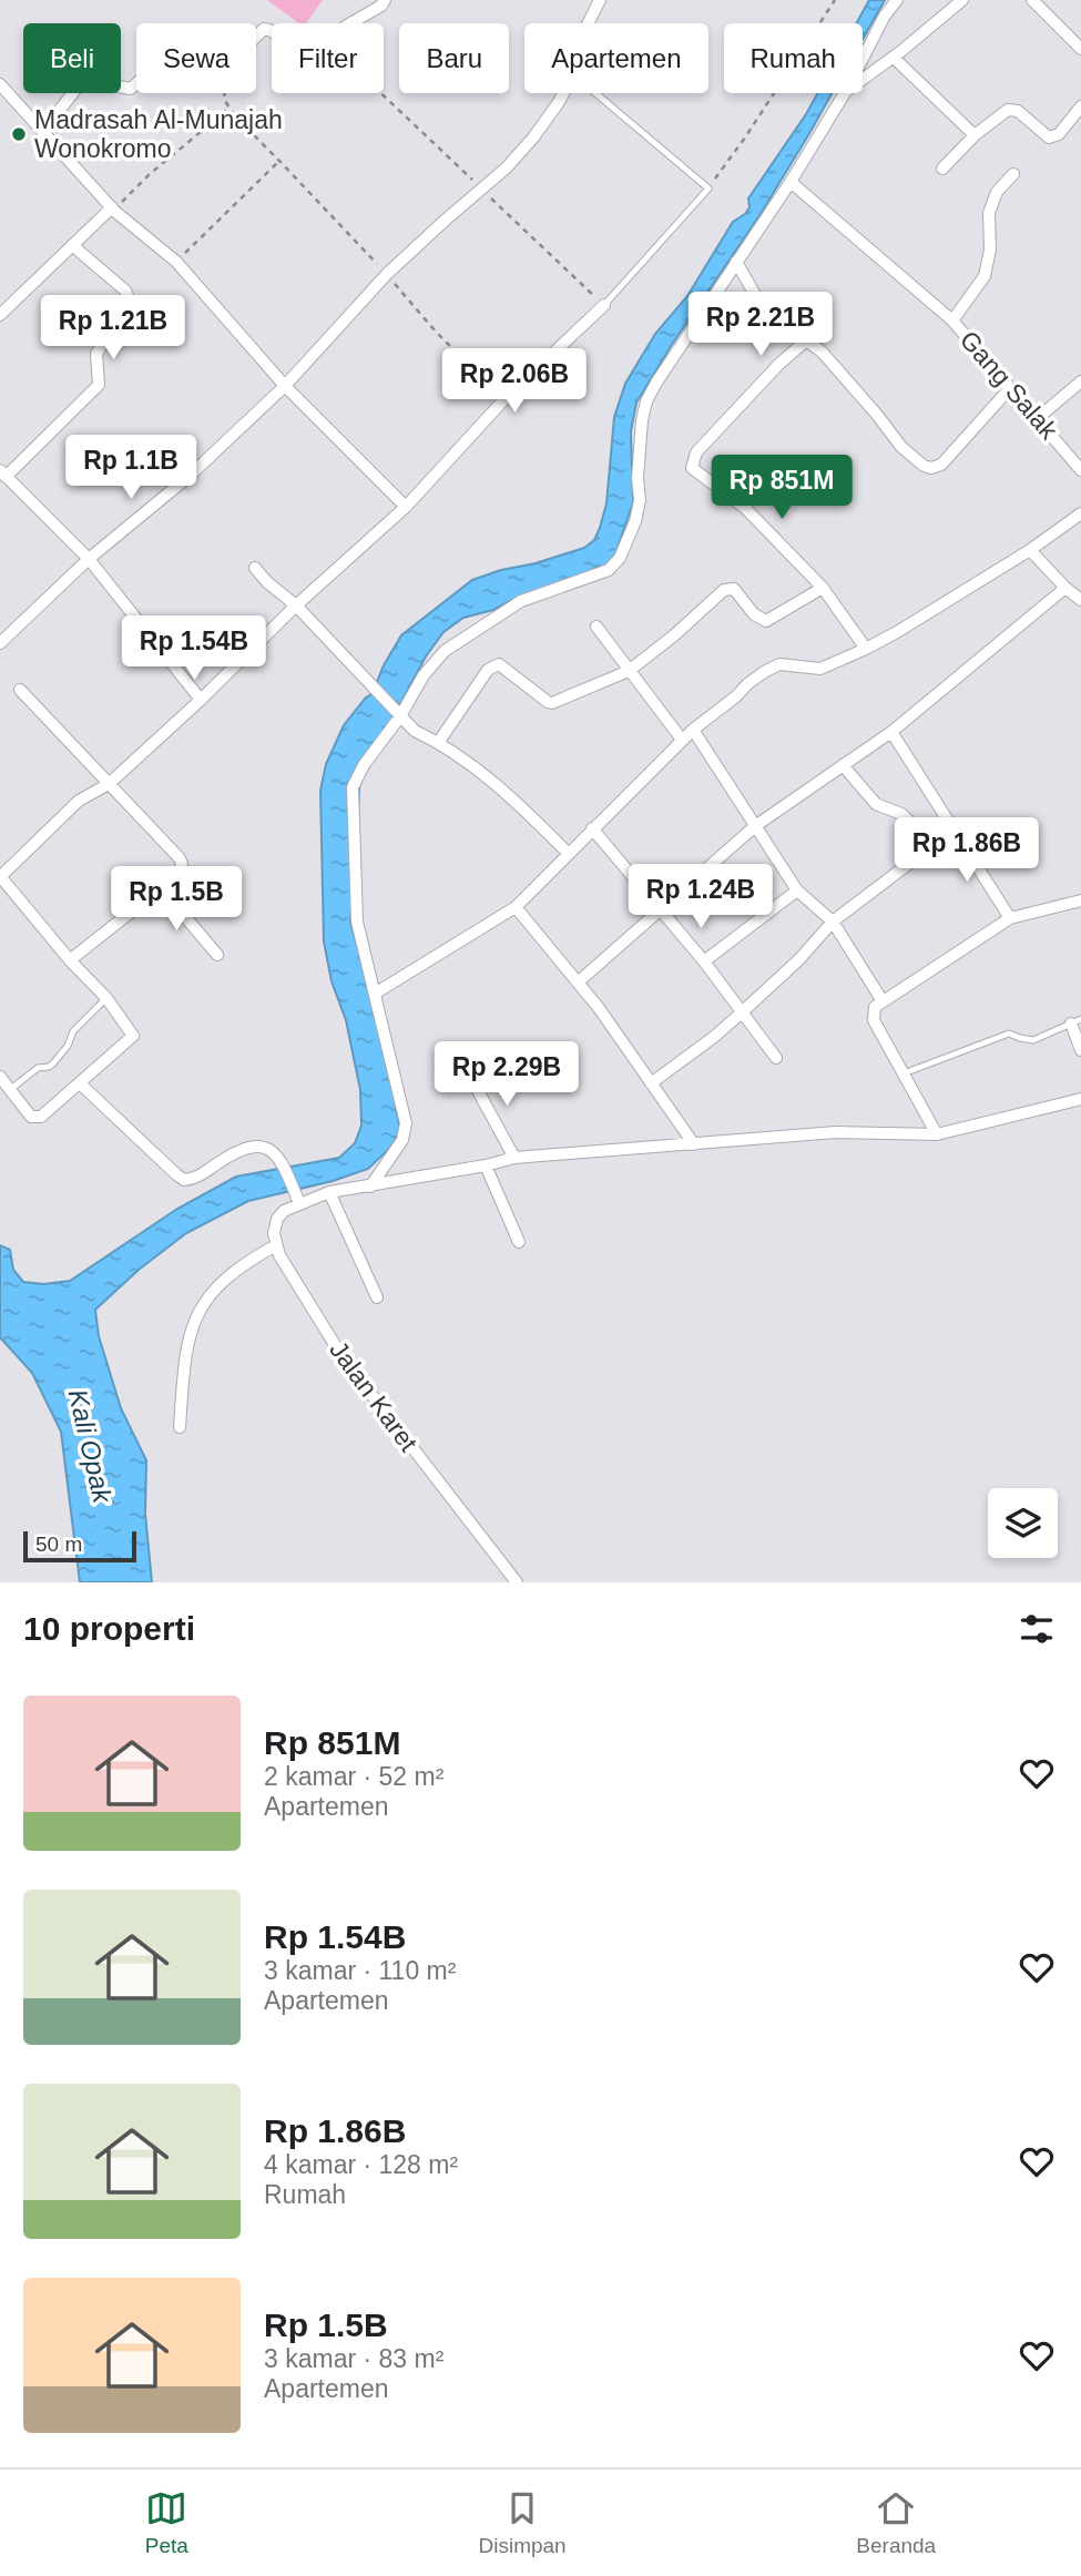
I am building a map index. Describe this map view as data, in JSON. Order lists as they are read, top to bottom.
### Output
{
  "streets": {
    "street": ["Gang Salak", "Jalan Karet"]
  },
  "water": ["Kali Opak"],
  "places": ["Madrasah Al-Munajah Wonokromo"],
  "scale_bar": "50 m",
  "page": {
    "chip": [
      "Beli",
      "Sewa",
      "Filter",
      "Baru",
      "Apartemen",
      "Rumah"
    ],
    "price": [
      "Rp 2.21B",
      "Rp 1.21B",
      "Rp 2.06B",
      "Rp 1.1B",
      "Rp 851M",
      "Rp 1.54B",
      "Rp 1.86B",
      "Rp 1.24B",
      "Rp 1.5B",
      "Rp 2.29B"
    ],
    "scale": "50 m",
    "heading": "10 properti",
    "list": [
      {
        "name": "Rp 851M",
        "note": "2 kamar · 52 m² · Apartemen"
      },
      {
        "name": "Rp 1.54B",
        "note": "3 kamar · 110 m² · Apartemen"
      },
      {
        "name": "Rp 1.86B",
        "note": "4 kamar · 128 m² · Rumah"
      },
      {
        "name": "Rp 1.5B",
        "note": "3 kamar · 83 m² · Apartemen"
      }
    ],
    "tabs": ["Peta", "Disimpan", "Beranda"]
  }
}
